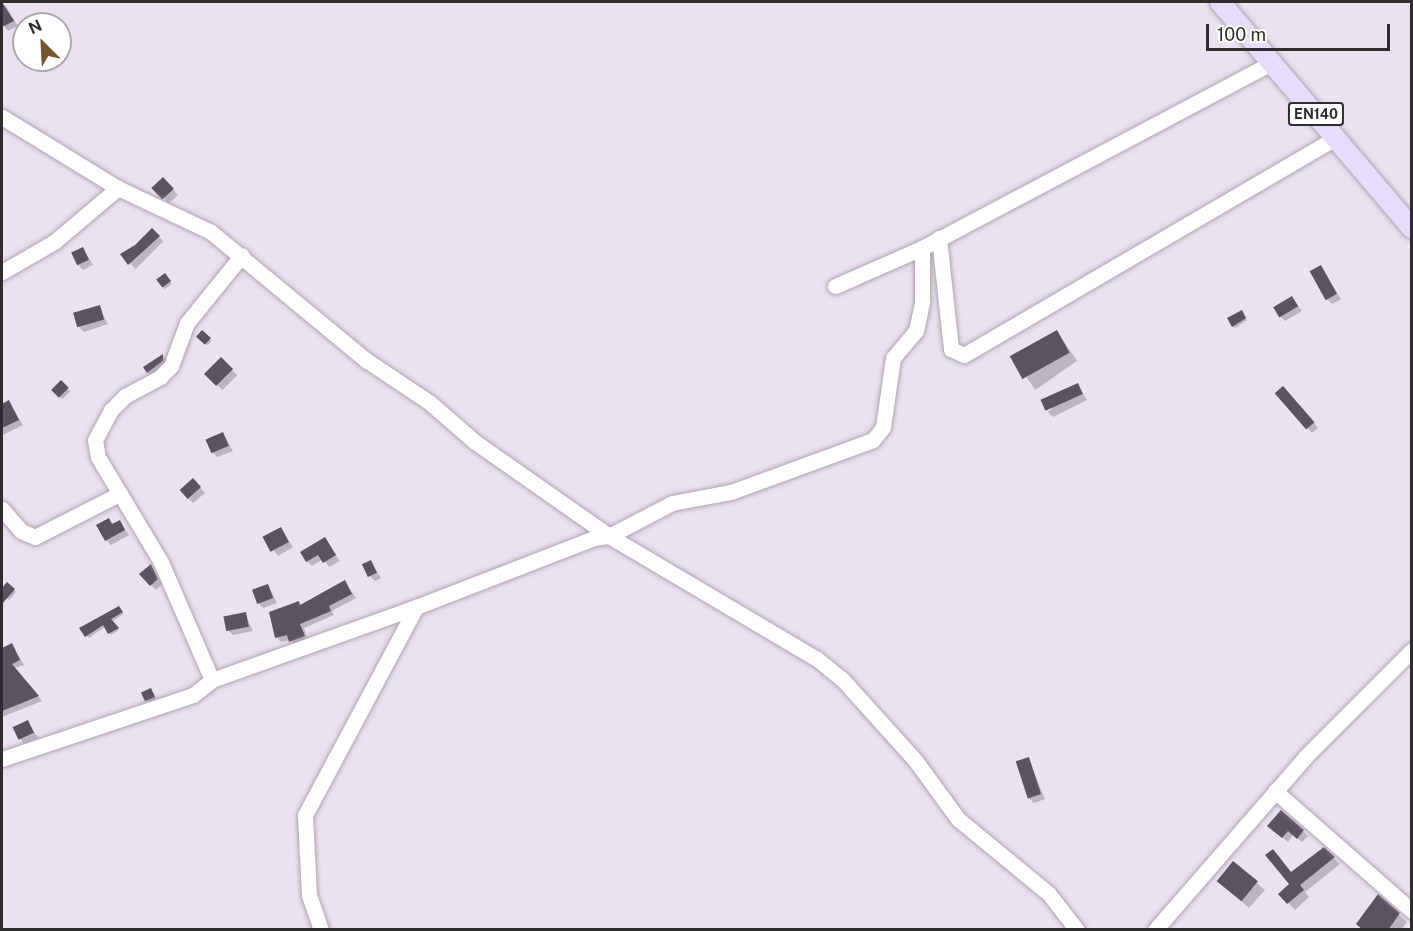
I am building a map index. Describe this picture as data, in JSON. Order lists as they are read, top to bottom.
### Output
{
  "streets": {
    "main road": ["EN140"]
  },
  "scale_bar": "100 m",
  "north": "top left"
}
